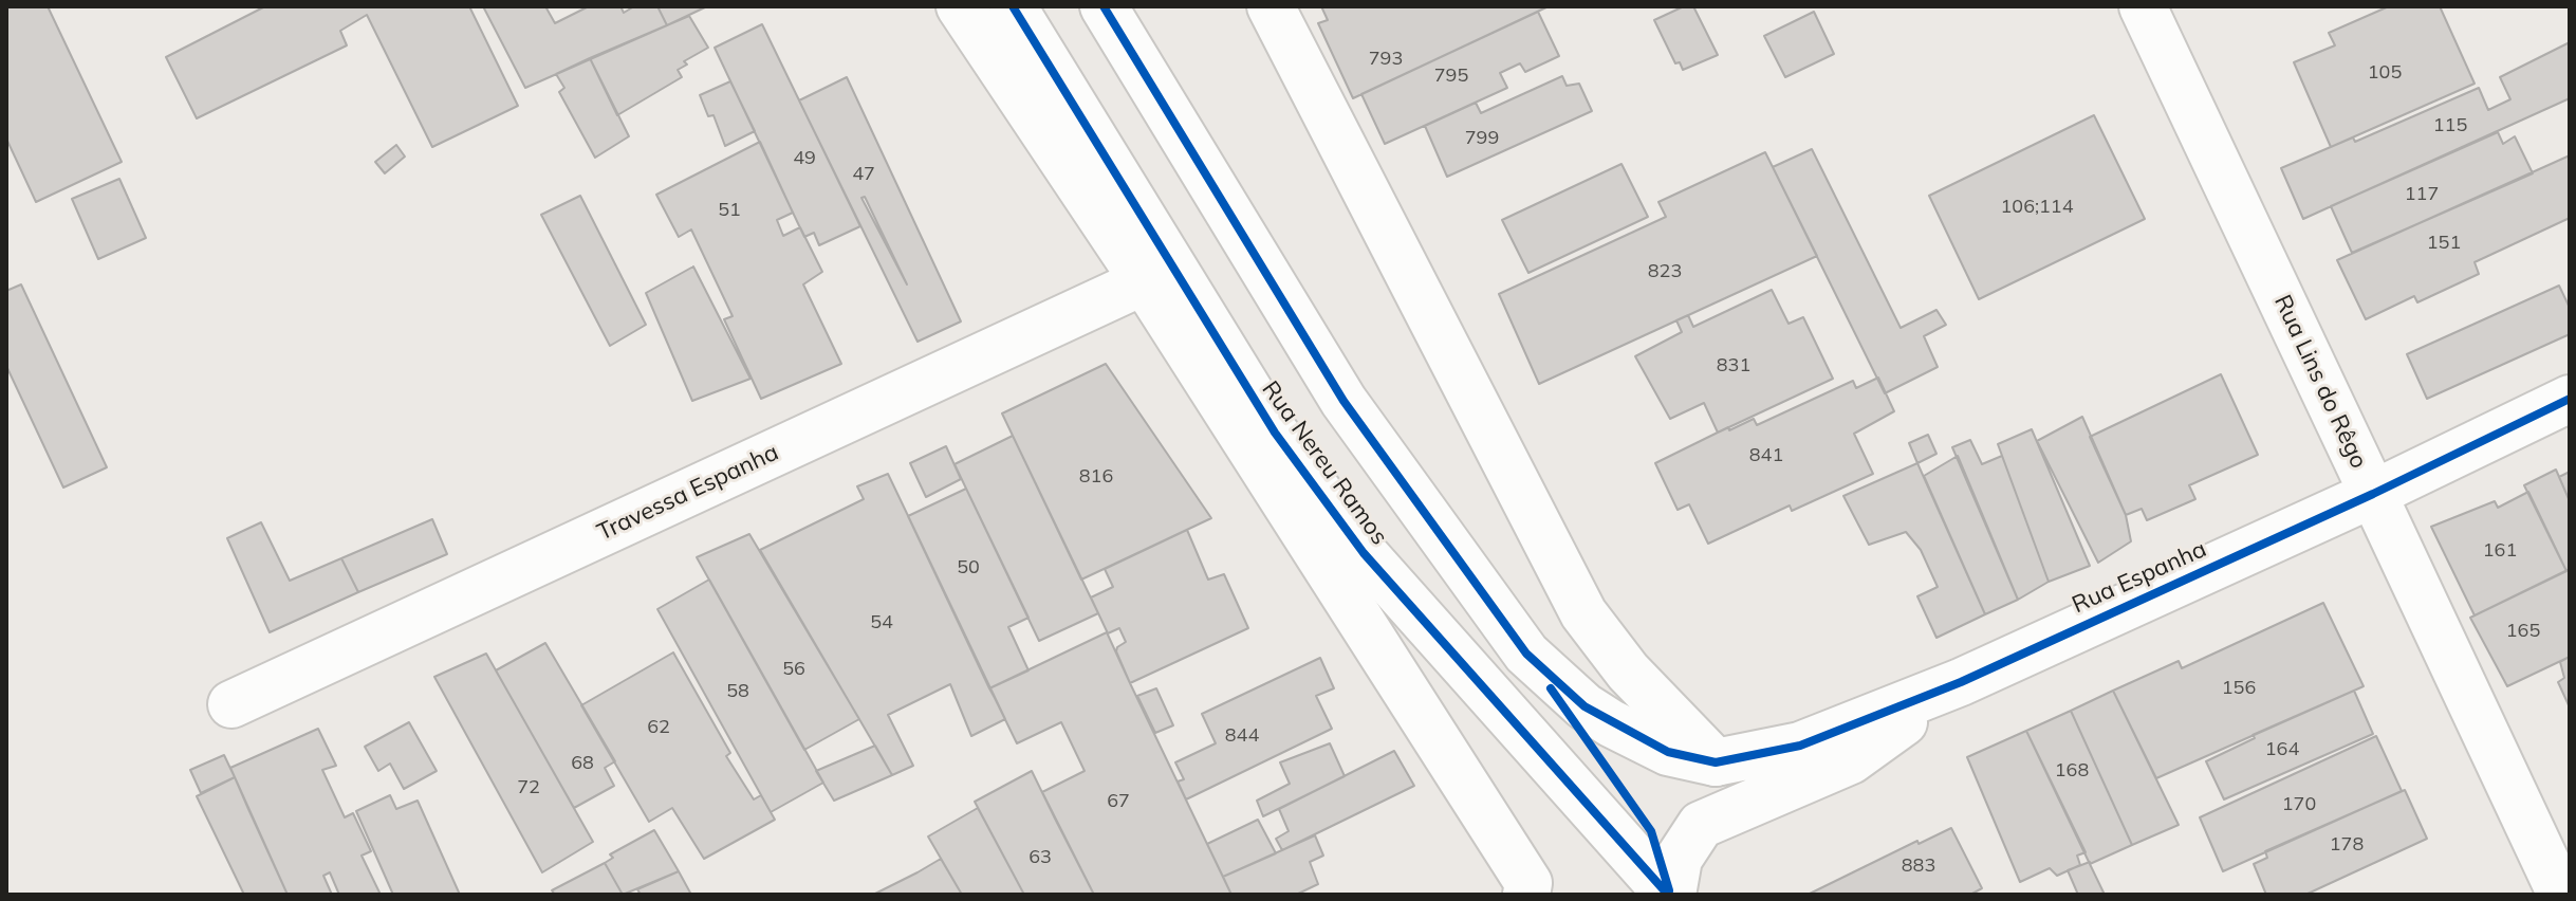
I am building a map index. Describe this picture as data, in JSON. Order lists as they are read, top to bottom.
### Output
{
  "streets": {
    "street": [
      "Rua Lins do Rêgo",
      "Rua Nereu Ramos",
      "Travessa Espanha",
      "Rua Espanha"
    ]
  },
  "crossings": [
    ["Rua Lins do Rêgo", "Rua Espanha"],
    ["Rua Nereu Ramos", "Travessa Espanha"],
    ["Rua Nereu Ramos", "Rua Espanha"]
  ],
  "house_numbers": [
    "793",
    "105",
    "795",
    "115",
    "799",
    "49",
    "47",
    "117",
    "106;114",
    "51",
    "151",
    "823",
    "831",
    "841",
    "816",
    "161",
    "50",
    "54",
    "165",
    "56",
    "156",
    "58",
    "62",
    "844",
    "164",
    "68",
    "168",
    "72",
    "67",
    "170",
    "178",
    "63",
    "883"
  ]
}
